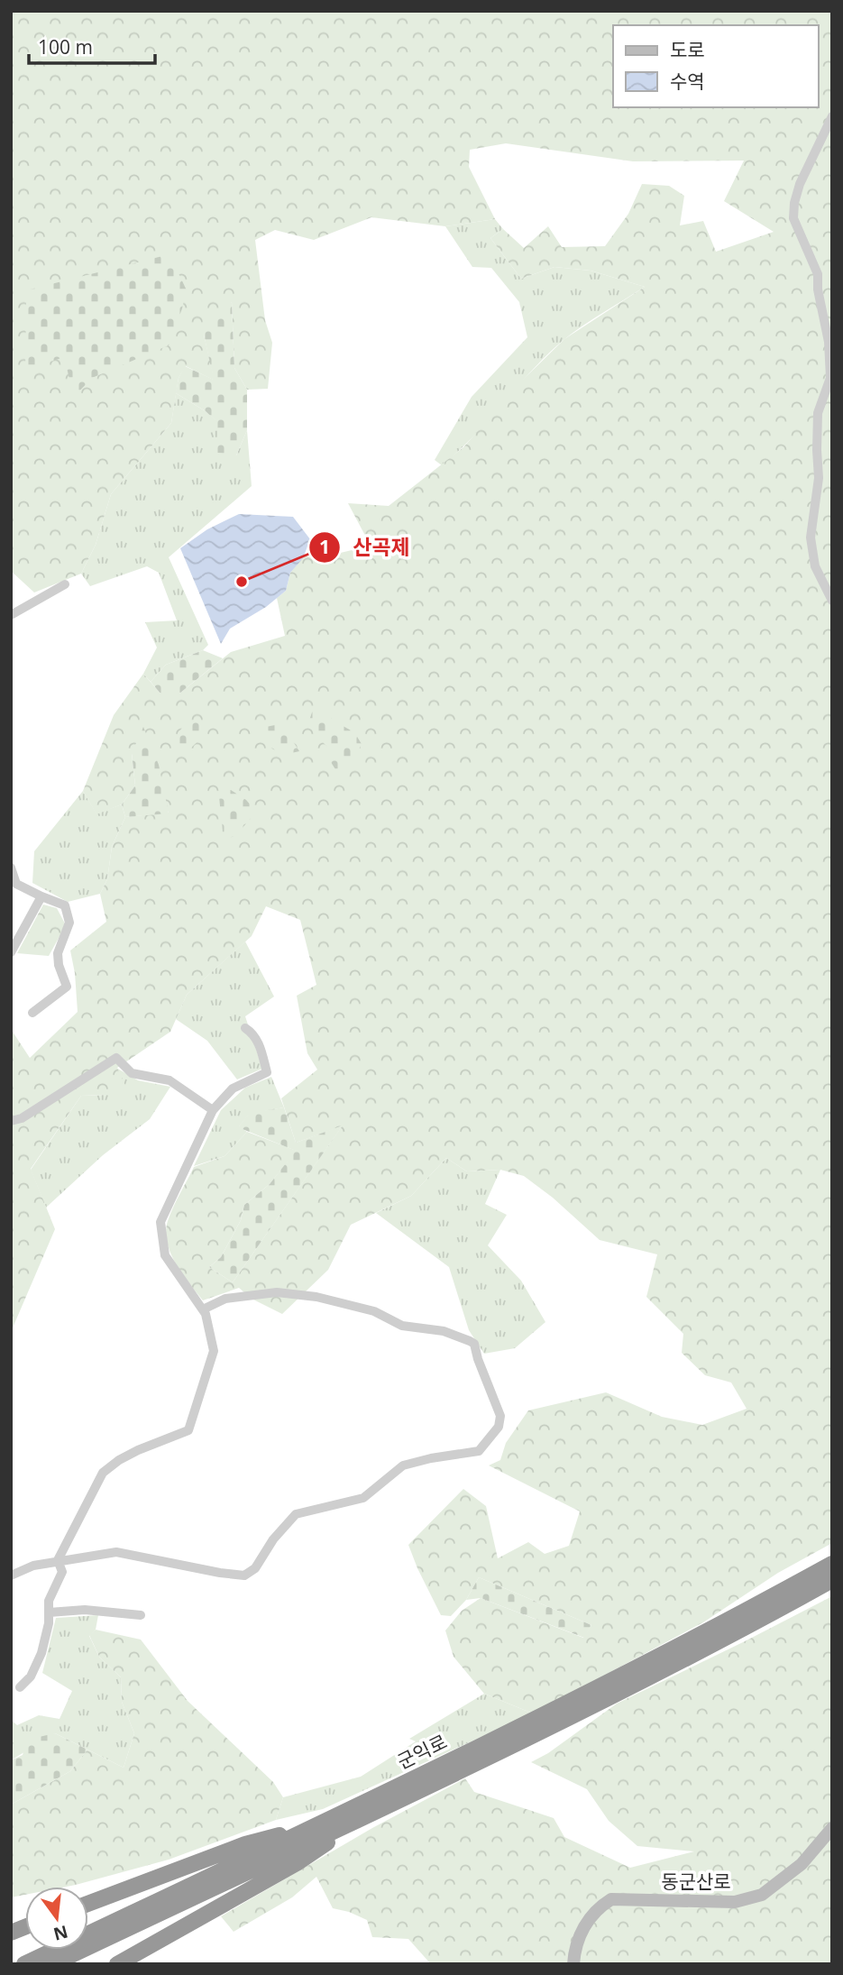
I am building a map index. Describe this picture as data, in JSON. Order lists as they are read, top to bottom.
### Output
{
  "streets": {
    "highway": ["군익로"],
    "street": ["동군산로"]
  },
  "places": ["산곡제"],
  "legend": ["도로", "수역"],
  "scale_bar": "100 m",
  "north": "bottom"
}
